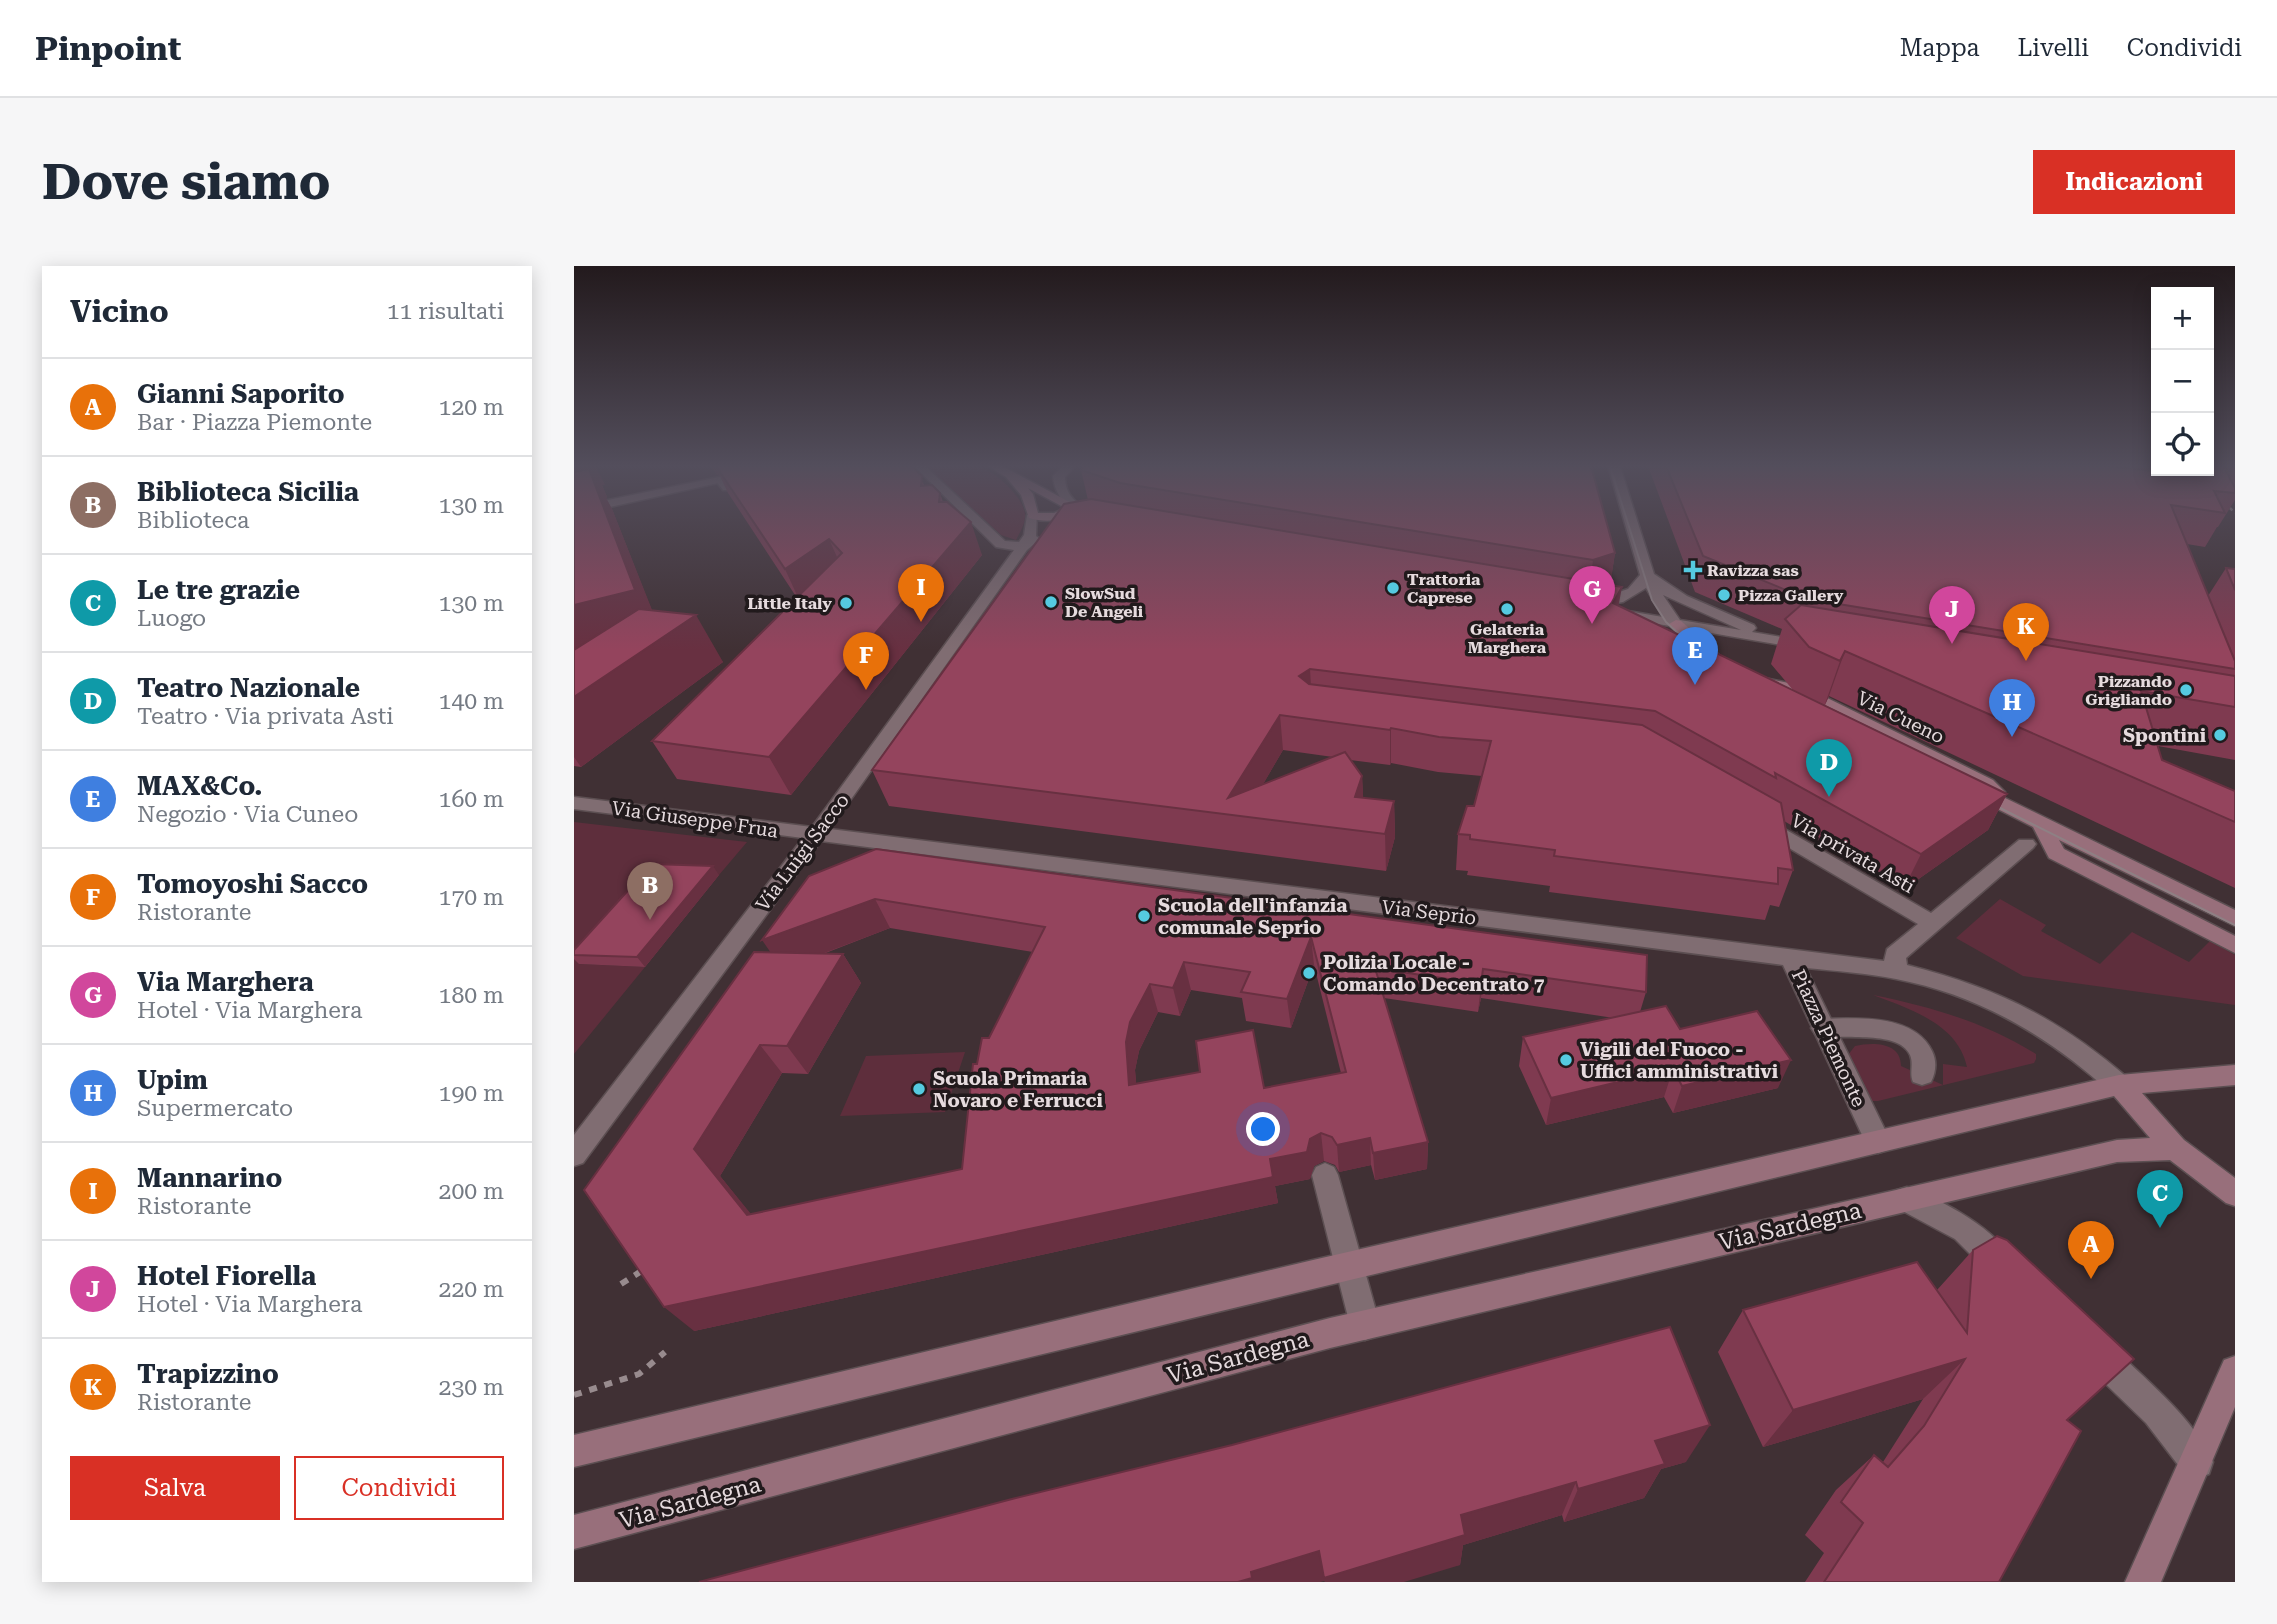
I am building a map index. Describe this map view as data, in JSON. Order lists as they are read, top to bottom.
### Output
{
  "streets": {
    "main road": ["Piazza Piemonte", "Via Sardegna"],
    "street": [
      "Via Giuseppe Frua",
      "Via Luigi Sacco",
      "Via privata Asti",
      "Via Seprio"
    ]
  },
  "crossings": [
    ["Via Giuseppe Frua", "Via Luigi Sacco"],
    ["Via Giuseppe Frua", "Via Seprio"],
    ["Via Luigi Sacco", "Via Seprio"],
    ["Via Seprio", "Piazza Piemonte"]
  ],
  "places": {
    "health": ["Ravizza sas"],
    "other": [
      "Trattoria Caprese",
      "Pizza Gallery",
      "SlowSud De Angeli",
      "Little Italy",
      "Gelateria Marghera",
      "Pizzando Grigliando",
      "Spontini",
      "Scuola dell'infanzia comunale Seprio",
      "Polizia Locale - Comando Decentrato 7",
      "Vigili del Fuoco - Uffici amministrativi",
      "Scuola Primaria Novaro e Ferrucci"
    ]
  },
  "page": {
    "header": "Pinpoint",
    "nav": ["Mappa", "Livelli", "Condividi"],
    "buttons": [
      "Indicazioni",
      ["Salva", "Condividi"]
    ],
    "title": "Dove siamo",
    "heading": ["Vicino", "11 risultati"],
    "map_buttons": ["+", "−"],
    "list": [
      {
        "mark": "A",
        "name": "Gianni Saporito",
        "note": "Bar · Piazza Piemonte",
        "value": "120 m"
      },
      {
        "mark": "B",
        "name": "Biblioteca Sicilia",
        "note": "Biblioteca",
        "value": "130 m"
      },
      {
        "mark": "C",
        "name": "Le tre grazie",
        "note": "Luogo",
        "value": "130 m"
      },
      {
        "mark": "D",
        "name": "Teatro Nazionale",
        "note": "Teatro · Via privata Asti",
        "value": "140 m"
      },
      {
        "mark": "E",
        "name": "MAX&Co.",
        "note": "Negozio · Via Cuneo",
        "value": "160 m"
      },
      {
        "mark": "F",
        "name": "Tomoyoshi Sacco",
        "note": "Ristorante",
        "value": "170 m"
      },
      {
        "mark": "G",
        "name": "Via Marghera",
        "note": "Hotel · Via Marghera",
        "value": "180 m"
      },
      {
        "mark": "H",
        "name": "Upim",
        "note": "Supermercato",
        "value": "190 m"
      },
      {
        "mark": "I",
        "name": "Mannarino",
        "note": "Ristorante",
        "value": "200 m"
      },
      {
        "mark": "J",
        "name": "Hotel Fiorella",
        "note": "Hotel · Via Marghera",
        "value": "220 m"
      },
      {
        "mark": "K",
        "name": "Trapizzino",
        "note": "Ristorante",
        "value": "230 m"
      }
    ],
    "pins": [
      "I",
      "G",
      "J",
      "K",
      "E",
      "F",
      "H",
      "D",
      "B",
      "C",
      "A"
    ]
  }
}
